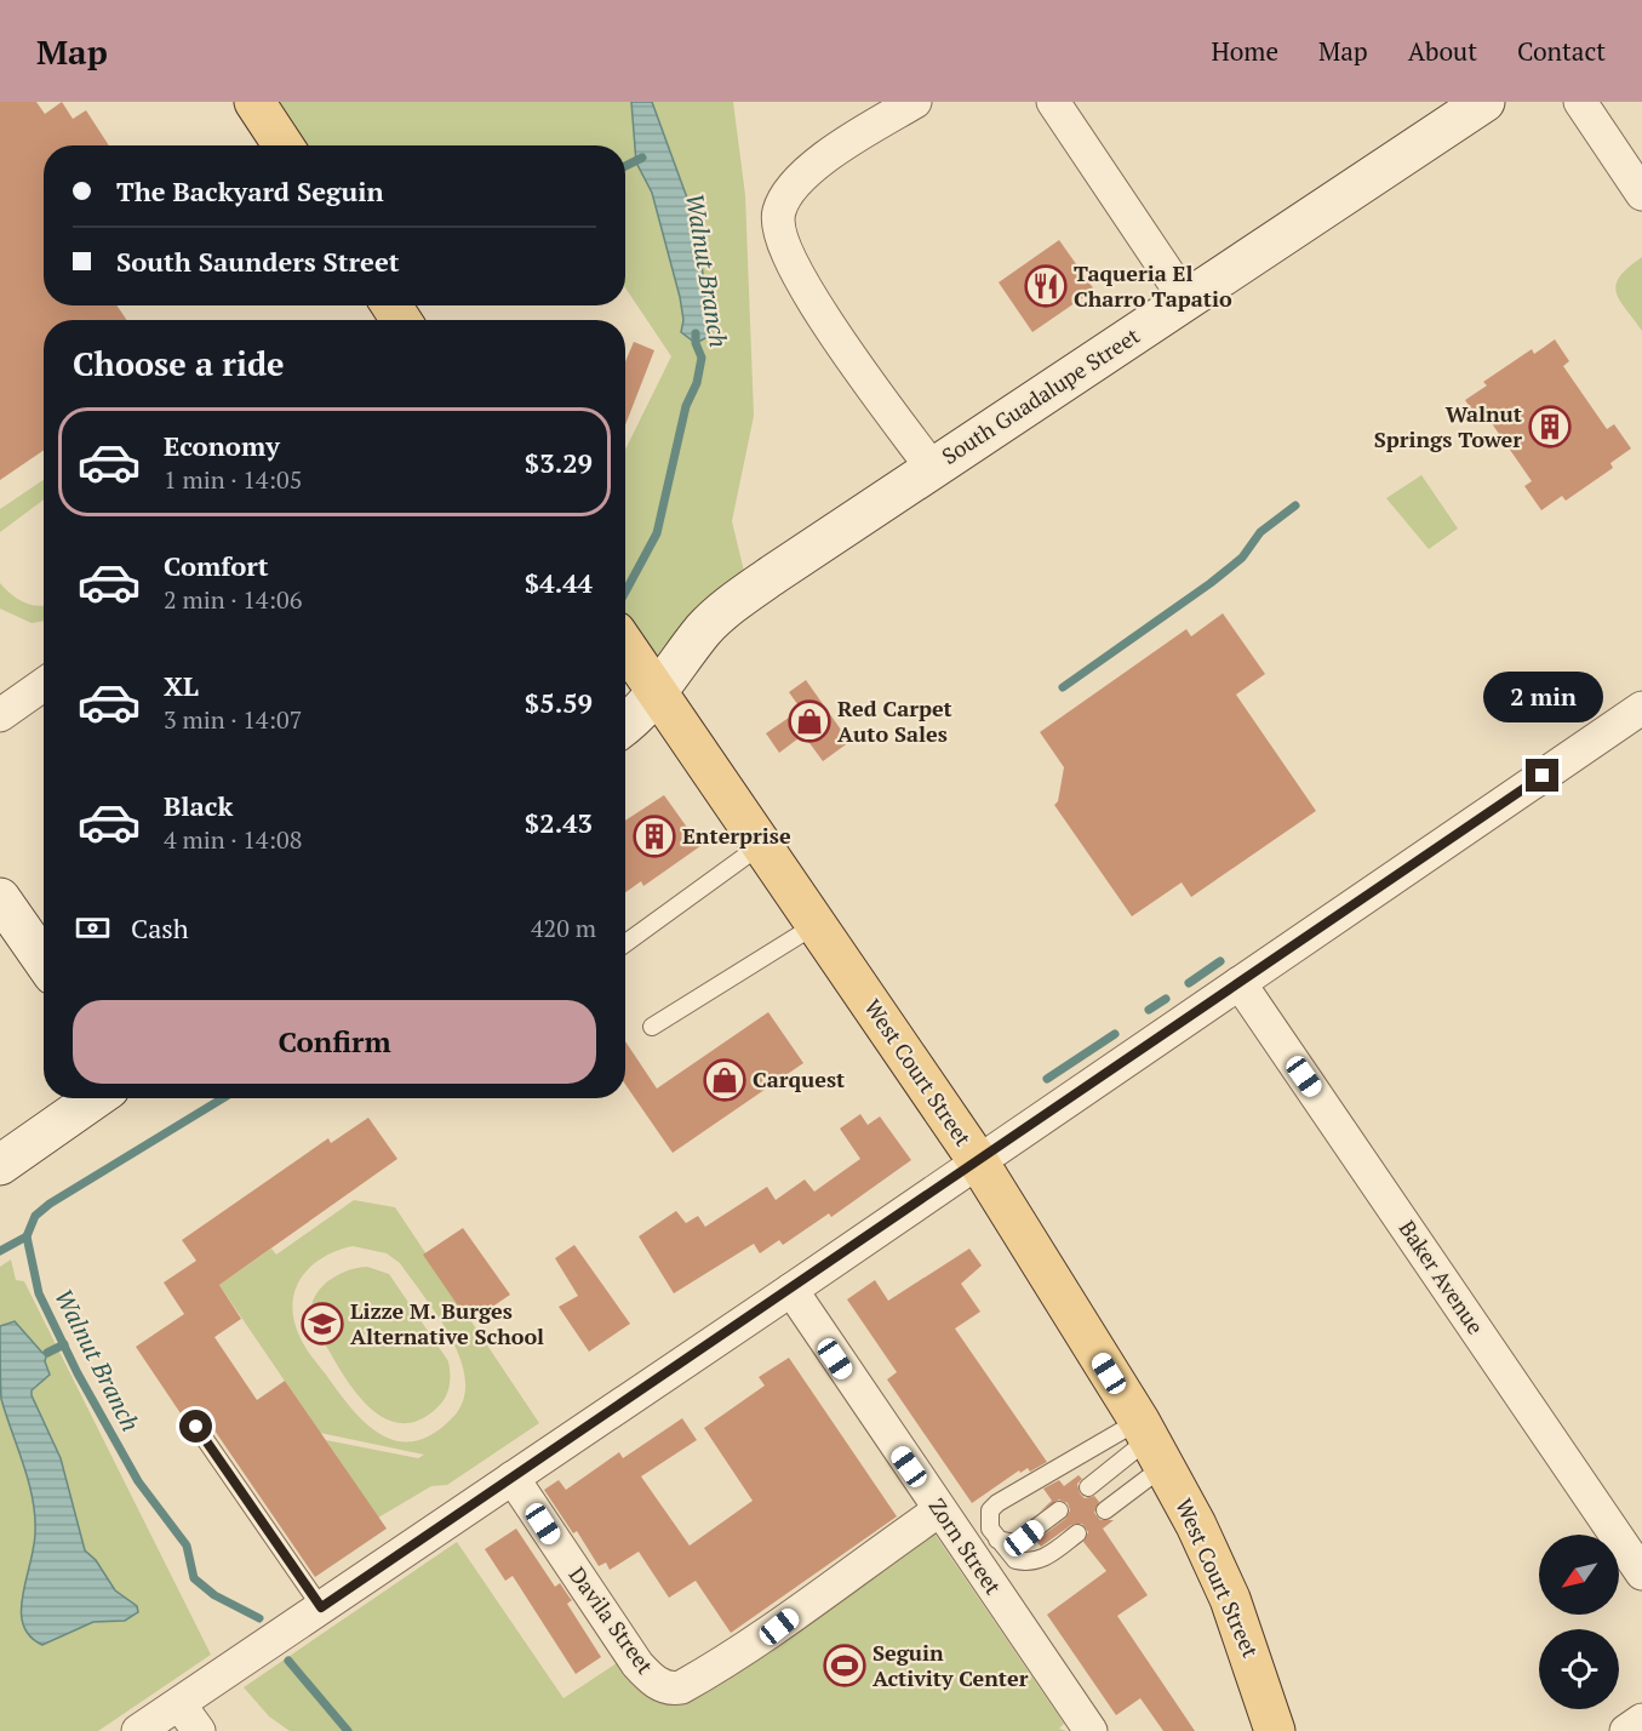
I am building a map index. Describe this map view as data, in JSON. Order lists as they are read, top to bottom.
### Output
{
  "streets": {
    "main road": ["West Court Street"],
    "street": [
      "South Guadalupe Street",
      "Baker Avenue",
      "Zorn Street",
      "Davila Street"
    ]
  },
  "crossings": [
    ["South Guadalupe Street", "West Court Street"],
    ["Zorn Street", "Davila Street"]
  ],
  "water": ["Walnut Branch"],
  "places": {
    "restaurant": ["Taqueria El Charro Tapatio"],
    "building": ["Walnut Springs Tower", "Enterprise"],
    "shop": ["Red Carpet Auto Sales", "Carquest"],
    "school or university": ["Lizze M. Burges Alternative School"],
    "sports": ["Seguin Activity Center"]
  },
  "north": "bottom left",
  "page": {
    "header": "Map",
    "nav": [
      "Home",
      "Map",
      "About",
      "Contact"
    ],
    "banner": ["The Backyard Seguin", "South Saunders Street"],
    "heading": "Choose a ride",
    "list": [
      {
        "name": "Economy",
        "note": "1 min · 14:05",
        "value": "$3.29"
      },
      {
        "name": "Comfort",
        "note": "2 min · 14:06",
        "value": "$4.44"
      },
      {
        "name": "XL",
        "note": "3 min · 14:07",
        "value": "$5.59"
      },
      {
        "name": "Black",
        "note": "4 min · 14:08",
        "value": "$2.43"
      }
    ],
    "bubble": "2 min",
    "pay": ["Cash", "420 m"],
    "buttons": "Confirm"
  }
}
